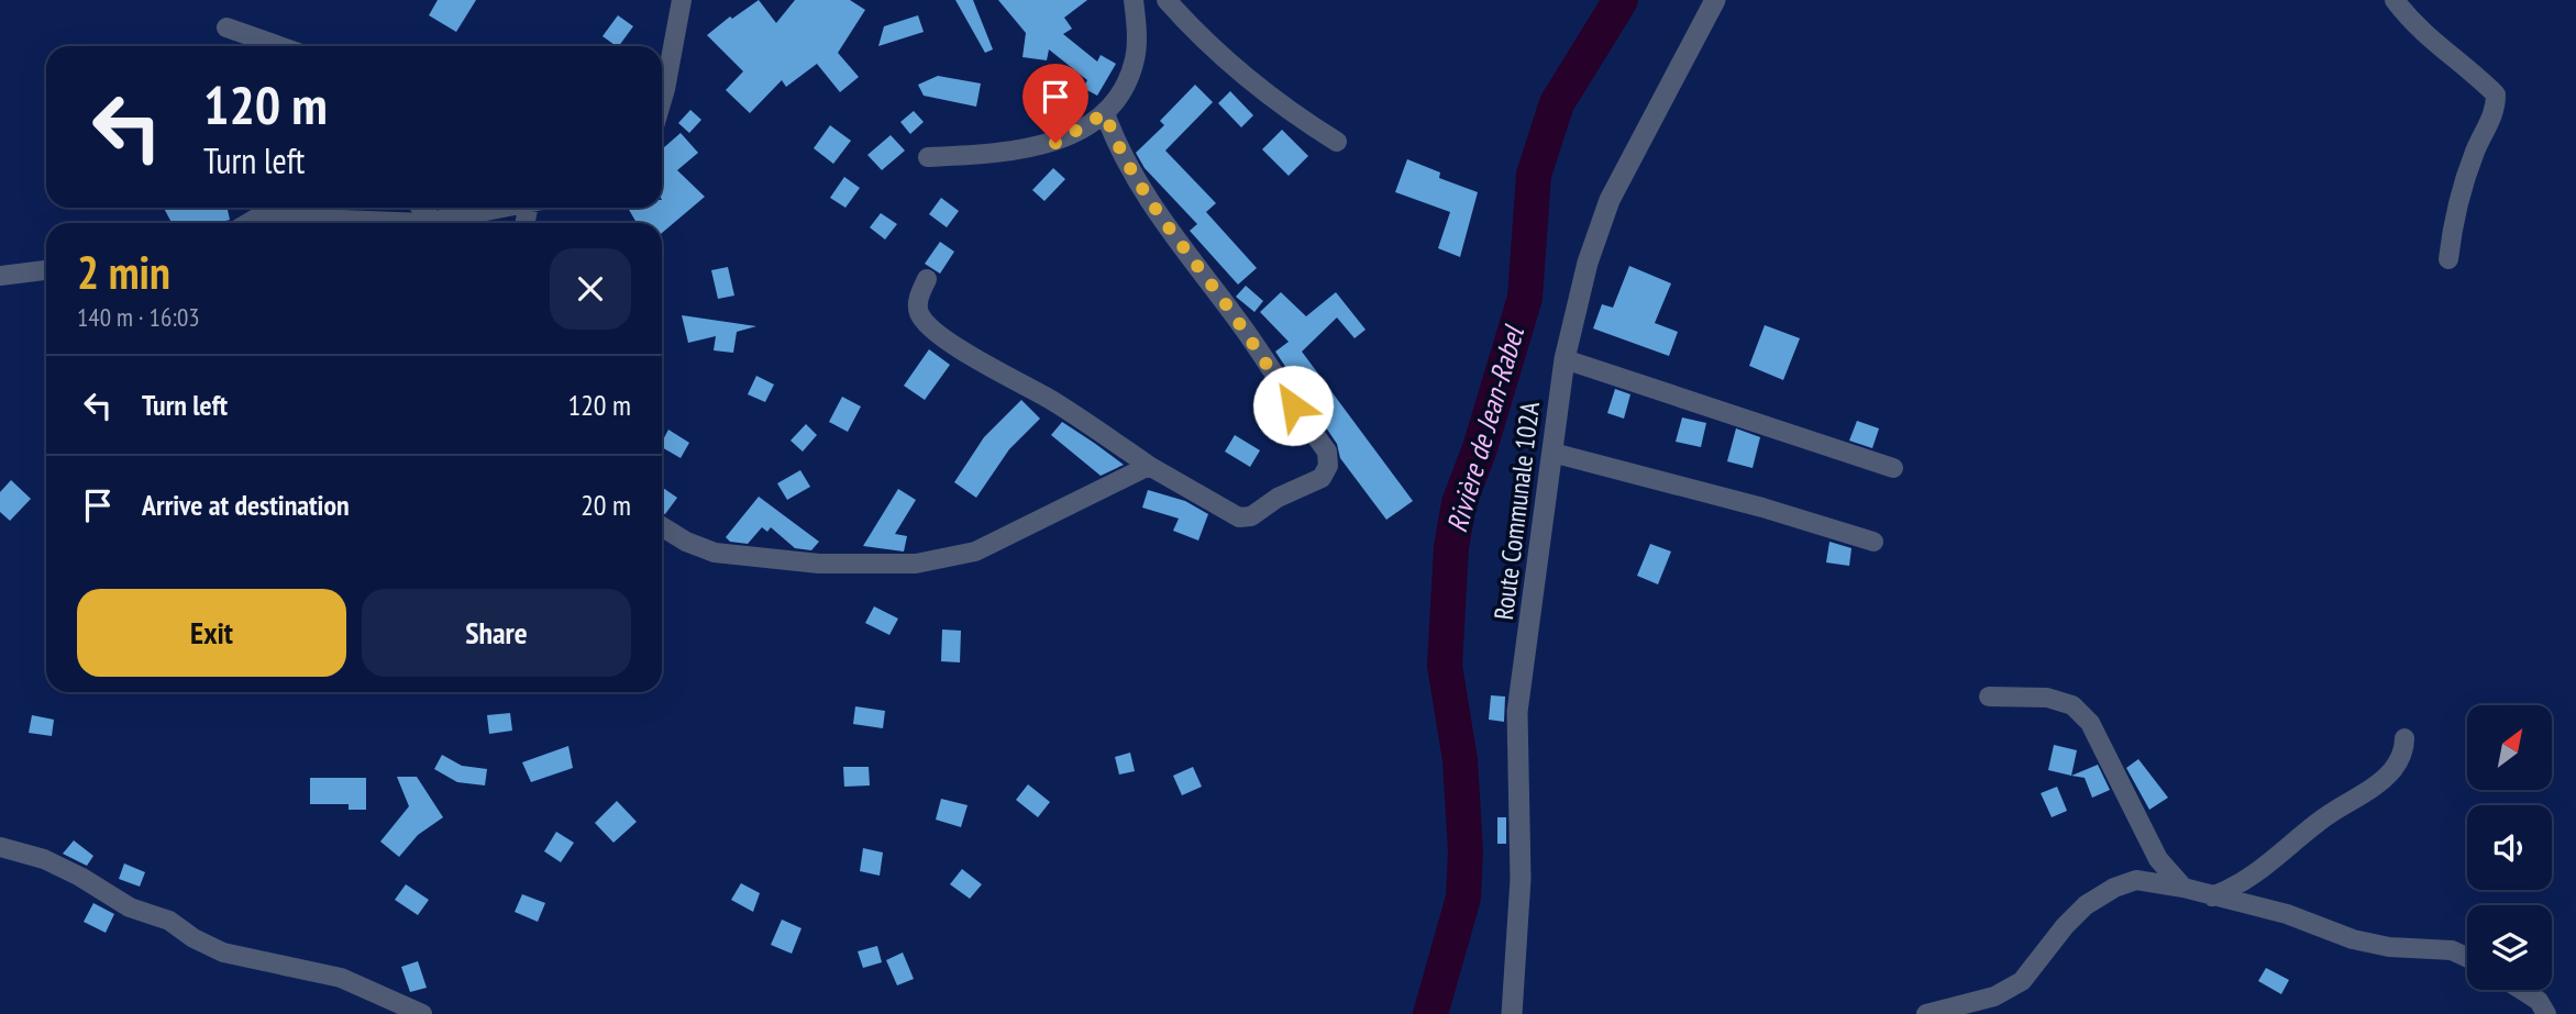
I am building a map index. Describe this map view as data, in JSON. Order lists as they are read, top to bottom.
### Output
{
  "streets": {
    "street": ["Route Communale 102A"]
  },
  "water": ["Rivière de Jean-Rabel"],
  "north": "top right",
  "page": {
    "turn": ["120 m", "Turn left"],
    "heading": ["2 min", "140 m · 16:03"],
    "list": [
      {
        "name": "Turn left",
        "value": "120 m"
      },
      {
        "name": "Arrive at destination",
        "value": "20 m"
      }
    ],
    "buttons": ["Exit", "Share"]
  }
}
